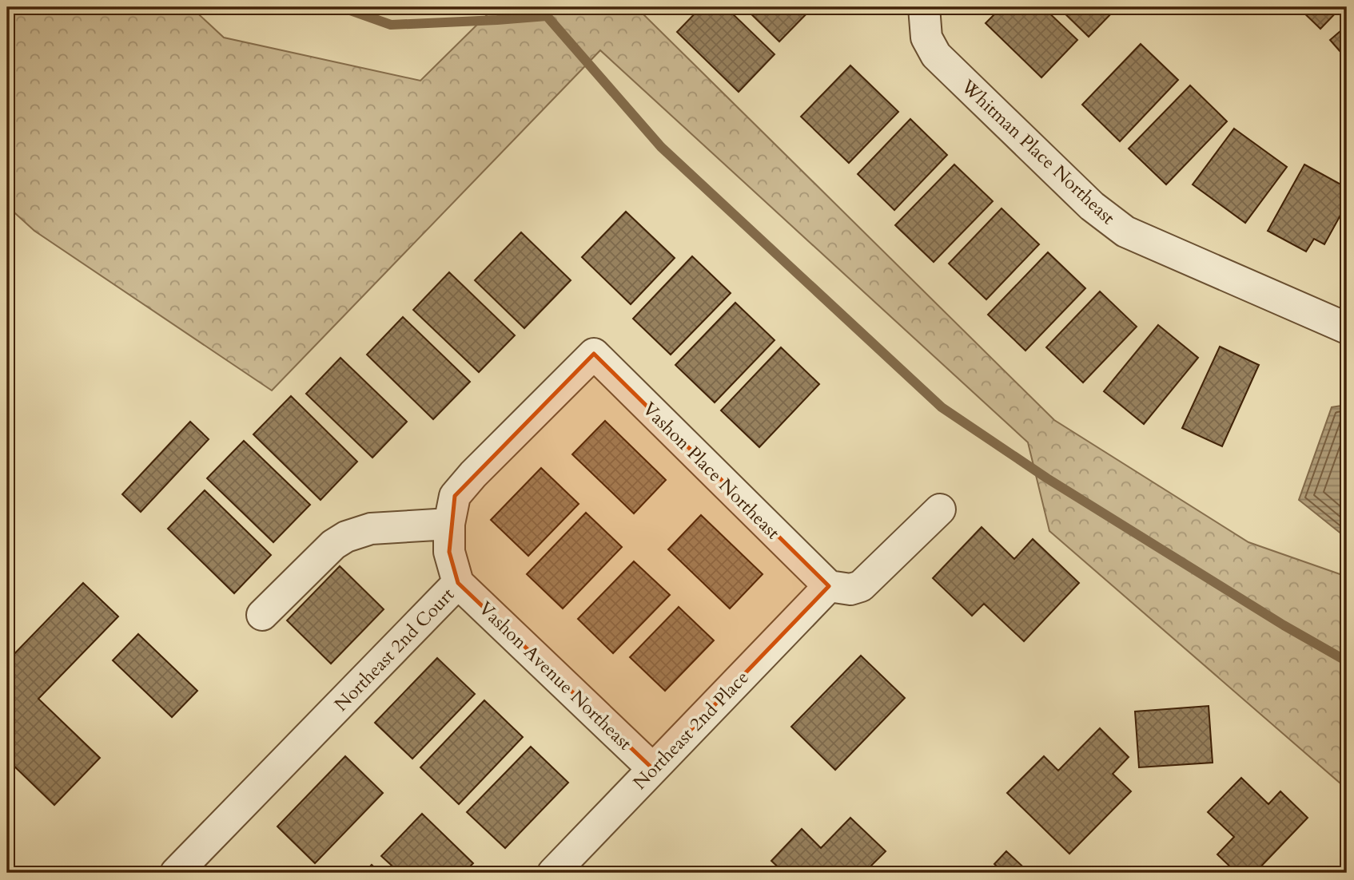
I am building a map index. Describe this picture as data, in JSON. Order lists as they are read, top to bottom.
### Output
{
  "streets": {
    "street": [
      "Whitman Place Northeast",
      "Vashon Place Northeast",
      "Northeast 2nd Court",
      "Vashon Avenue Northeast",
      "Northeast 2nd Place"
    ]
  },
  "crossings": [
    ["Vashon Place Northeast", "Northeast 2nd Court"],
    ["Vashon Place Northeast", "Northeast 2nd Place"],
    ["Northeast 2nd Court", "Vashon Avenue Northeast"],
    ["Vashon Avenue Northeast", "Northeast 2nd Place"]
  ]
}
